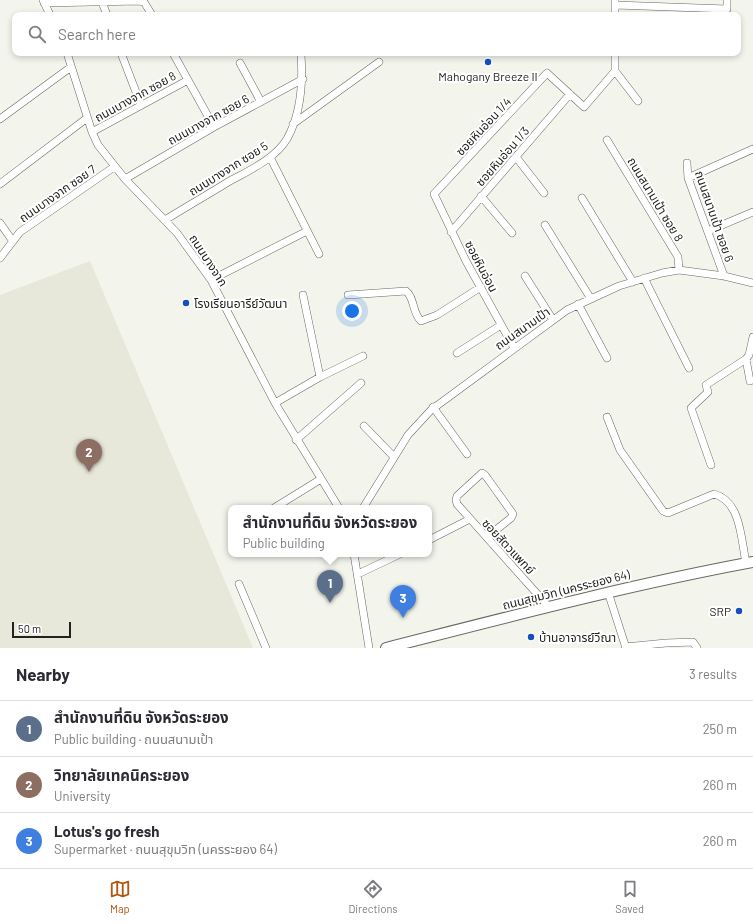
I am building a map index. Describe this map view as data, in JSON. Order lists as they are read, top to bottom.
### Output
{
  "streets": {
    "street": [
      "ถนนบางจาก ซอย 8",
      "ถนนบางจาก ซอย 6",
      "ซอยหินอ่อน 1/4",
      "ซอยหินอ่อน 1/3",
      "ถนนบางจาก ซอย 5",
      "ถนนบางจาก ซอย 7",
      "ถนนสนามเป้า ซอย 8",
      "ถนนสนามเป้า ซอย 6",
      "ถนนบางจาก",
      "ซอยหินอ่อน",
      "ถนนสนามเป้า",
      "ซอยสัตวแพทย์",
      "ถนนสุขุมวิท (นครระยอง 64)"
    ]
  },
  "crossings": [
    ["ถนนบางจาก ซอย 8", "ถนนบางจาก"],
    ["ถนนบางจาก ซอย 6", "ถนนบางจาก ซอย 5"],
    ["ถนนบางจาก ซอย 6", "ถนนบางจาก"],
    ["ซอยหินอ่อน 1/4", "ซอยหินอ่อน 1/3"],
    ["ซอยหินอ่อน 1/4", "ซอยหินอ่อน"],
    ["ซอยหินอ่อน 1/3", "ซอยหินอ่อน"],
    ["ถนนบางจาก ซอย 5", "ถนนบางจาก"],
    ["ถนนบางจาก ซอย 7", "ถนนบางจาก"],
    ["ถนนสนามเป้า ซอย 8", "ถนนสนามเป้า"],
    ["ถนนสนามเป้า ซอย 6", "ถนนสนามเป้า"],
    ["ซอยหินอ่อน", "ถนนสนามเป้า"],
    ["ซอยสัตวแพทย์", "ถนนสุขุมวิท (นครระยอง 64)"]
  ],
  "places": [
    "Mahogany Breeze II",
    "โรงเรียนอารีย์วัฒนา",
    "SRP",
    "บ้านอาจารย์วีณา"
  ],
  "scale_bar": "50 m",
  "page": {
    "search": "Search here",
    "pins": ["2", "1", "3"],
    "popup": ["สำนักงานที่ดิน จังหวัดระยอง", "Public building"],
    "scale": "50 m",
    "heading": ["Nearby", "3 results"],
    "list": [
      {
        "mark": "1",
        "name": "สำนักงานที่ดิน จังหวัดระยอง",
        "note": "Public building · ถนนสนามเป้า",
        "value": "250 m"
      },
      {
        "mark": "2",
        "name": "วิทยาลัยเทคนิคระยอง",
        "note": "University",
        "value": "260 m"
      },
      {
        "mark": "3",
        "name": "Lotus's go fresh",
        "note": "Supermarket · ถนนสุขุมวิท (นครระยอง 64)",
        "value": "260 m"
      }
    ],
    "nav": ["Map", "Directions", "Saved"]
  }
}
